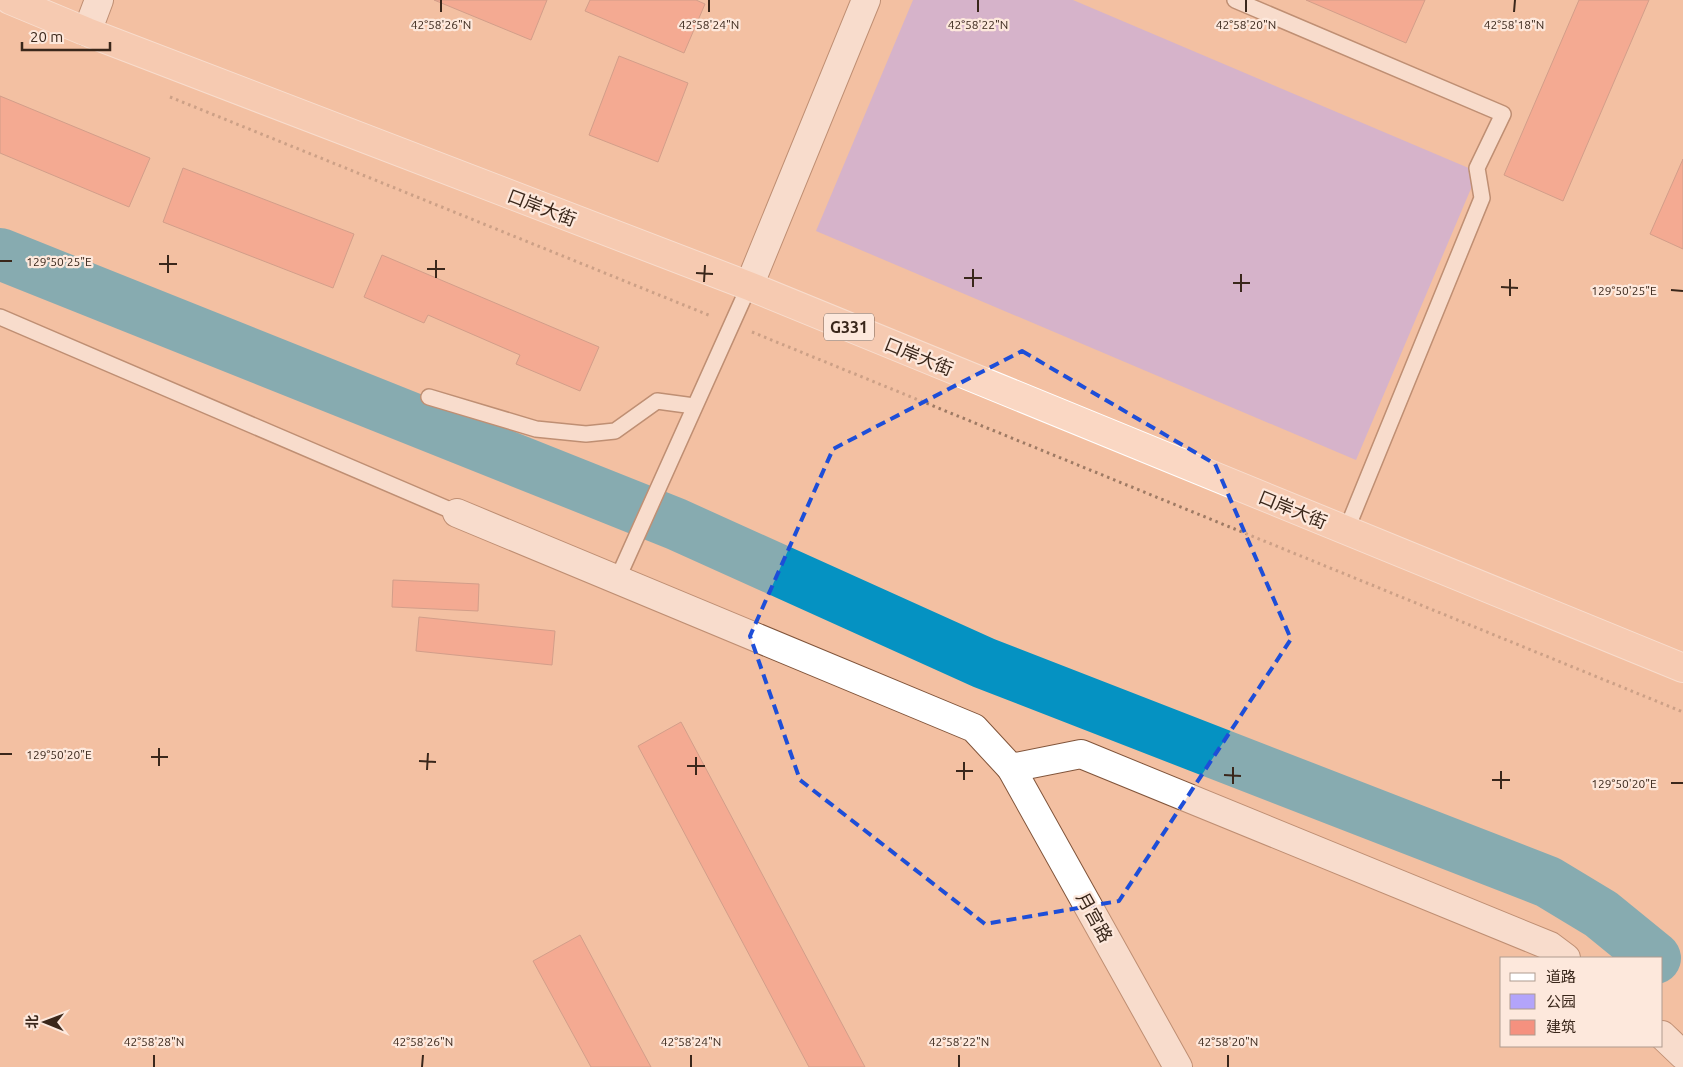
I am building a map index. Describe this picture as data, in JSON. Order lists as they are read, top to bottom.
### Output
{
  "streets": {
    "highway": ["口岸大街", "G331"],
    "street": ["月宫路"]
  },
  "legend": ["道路", "公园", "建筑"],
  "scale_bar": "20 m",
  "north": "left",
  "coordinates": [
    "42°58'26\"N",
    "42°58'24\"N",
    "42°58'22\"N",
    "42°58'20\"N",
    "42°58'18\"N",
    "129°50'25\"E",
    "129°50'20\"E",
    "42°58'28\"N"
  ]
}
